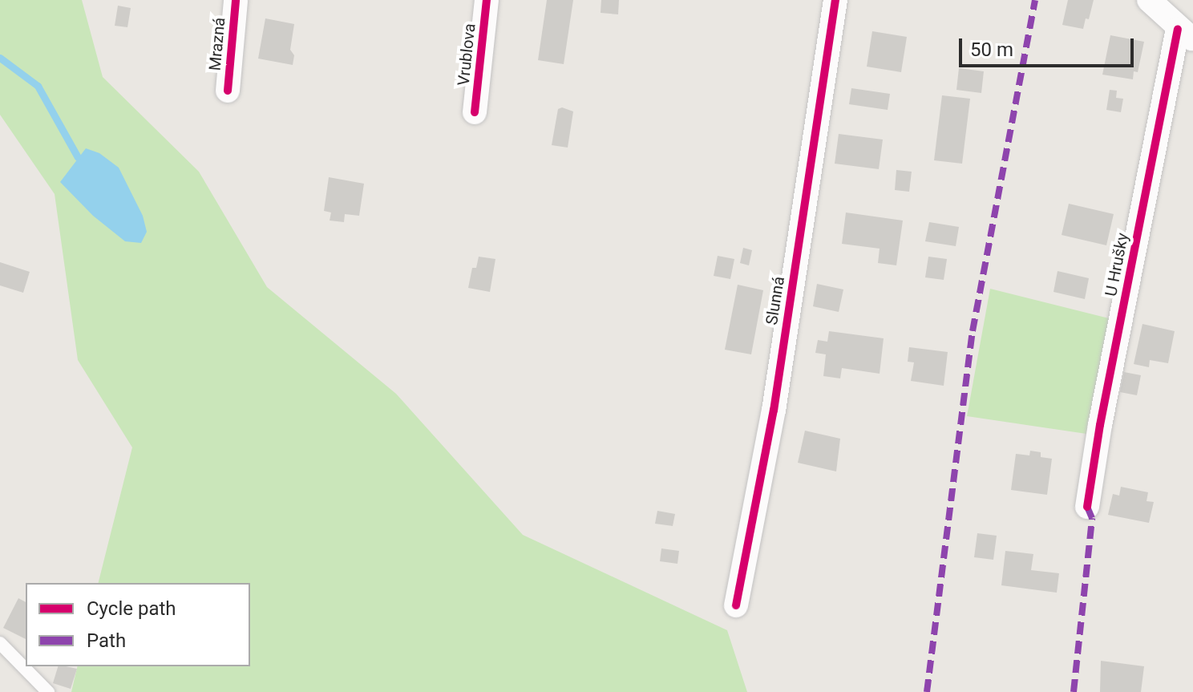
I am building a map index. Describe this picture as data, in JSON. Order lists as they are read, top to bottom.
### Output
{
  "streets": {
    "street": [
      "Mrazná",
      "Vrublova",
      "U Hrušky",
      "Slunná"
    ]
  },
  "legend": ["Cycle path", "Path"],
  "scale_bar": "50 m"
}
